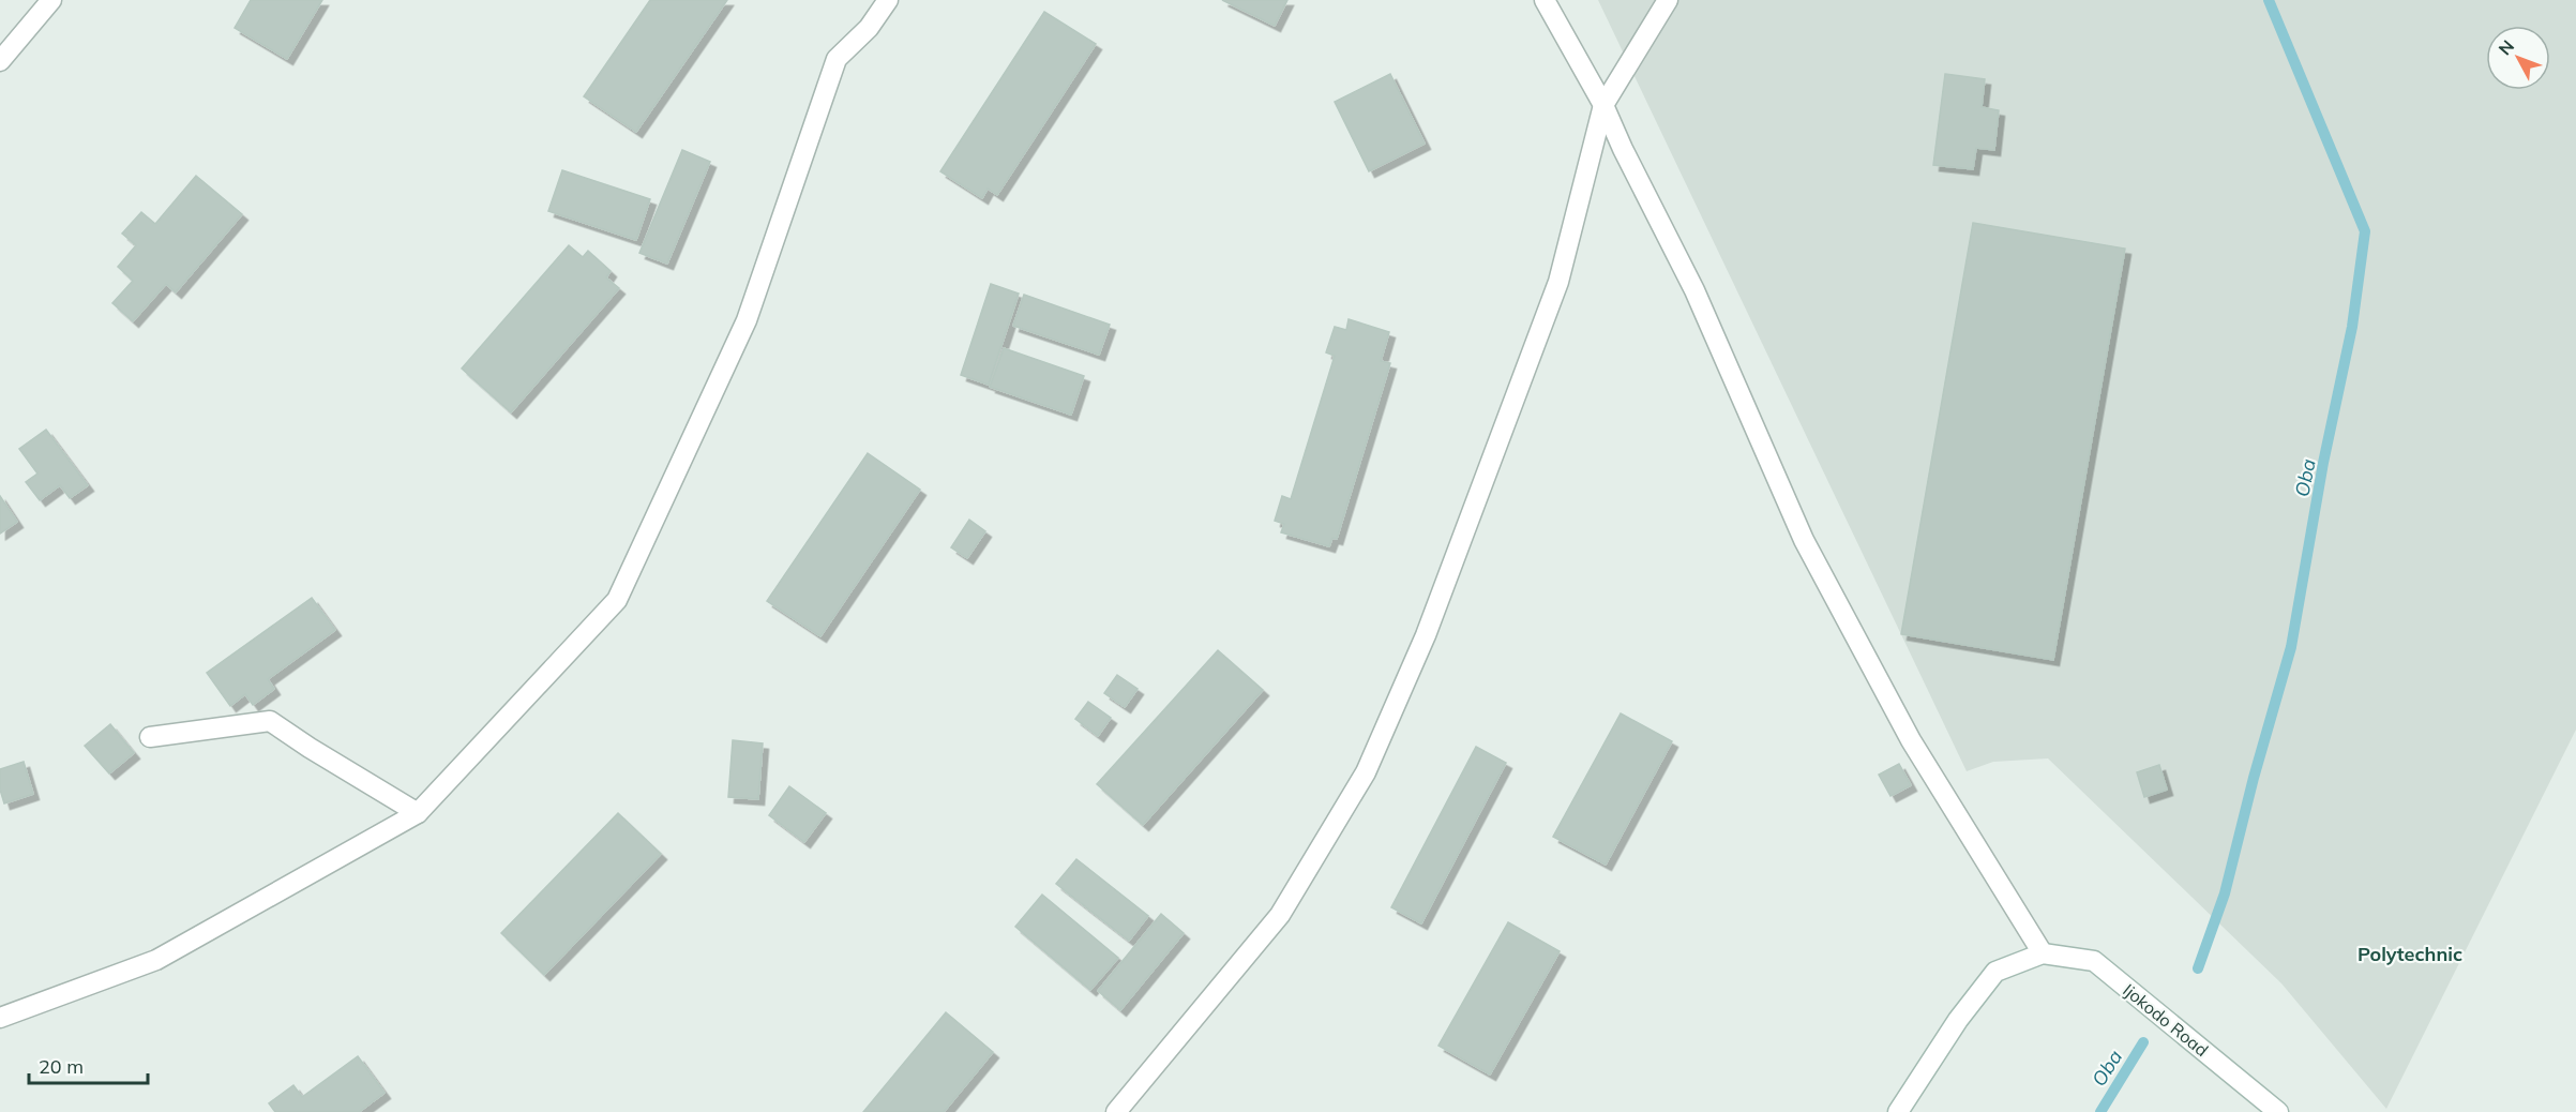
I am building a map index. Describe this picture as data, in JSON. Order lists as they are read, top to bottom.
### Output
{
  "streets": {
    "street": ["Ijokodo Road"]
  },
  "districts": ["Polytechnic"],
  "water": ["Oba"],
  "scale_bar": "20 m",
  "north": "top left"
}
